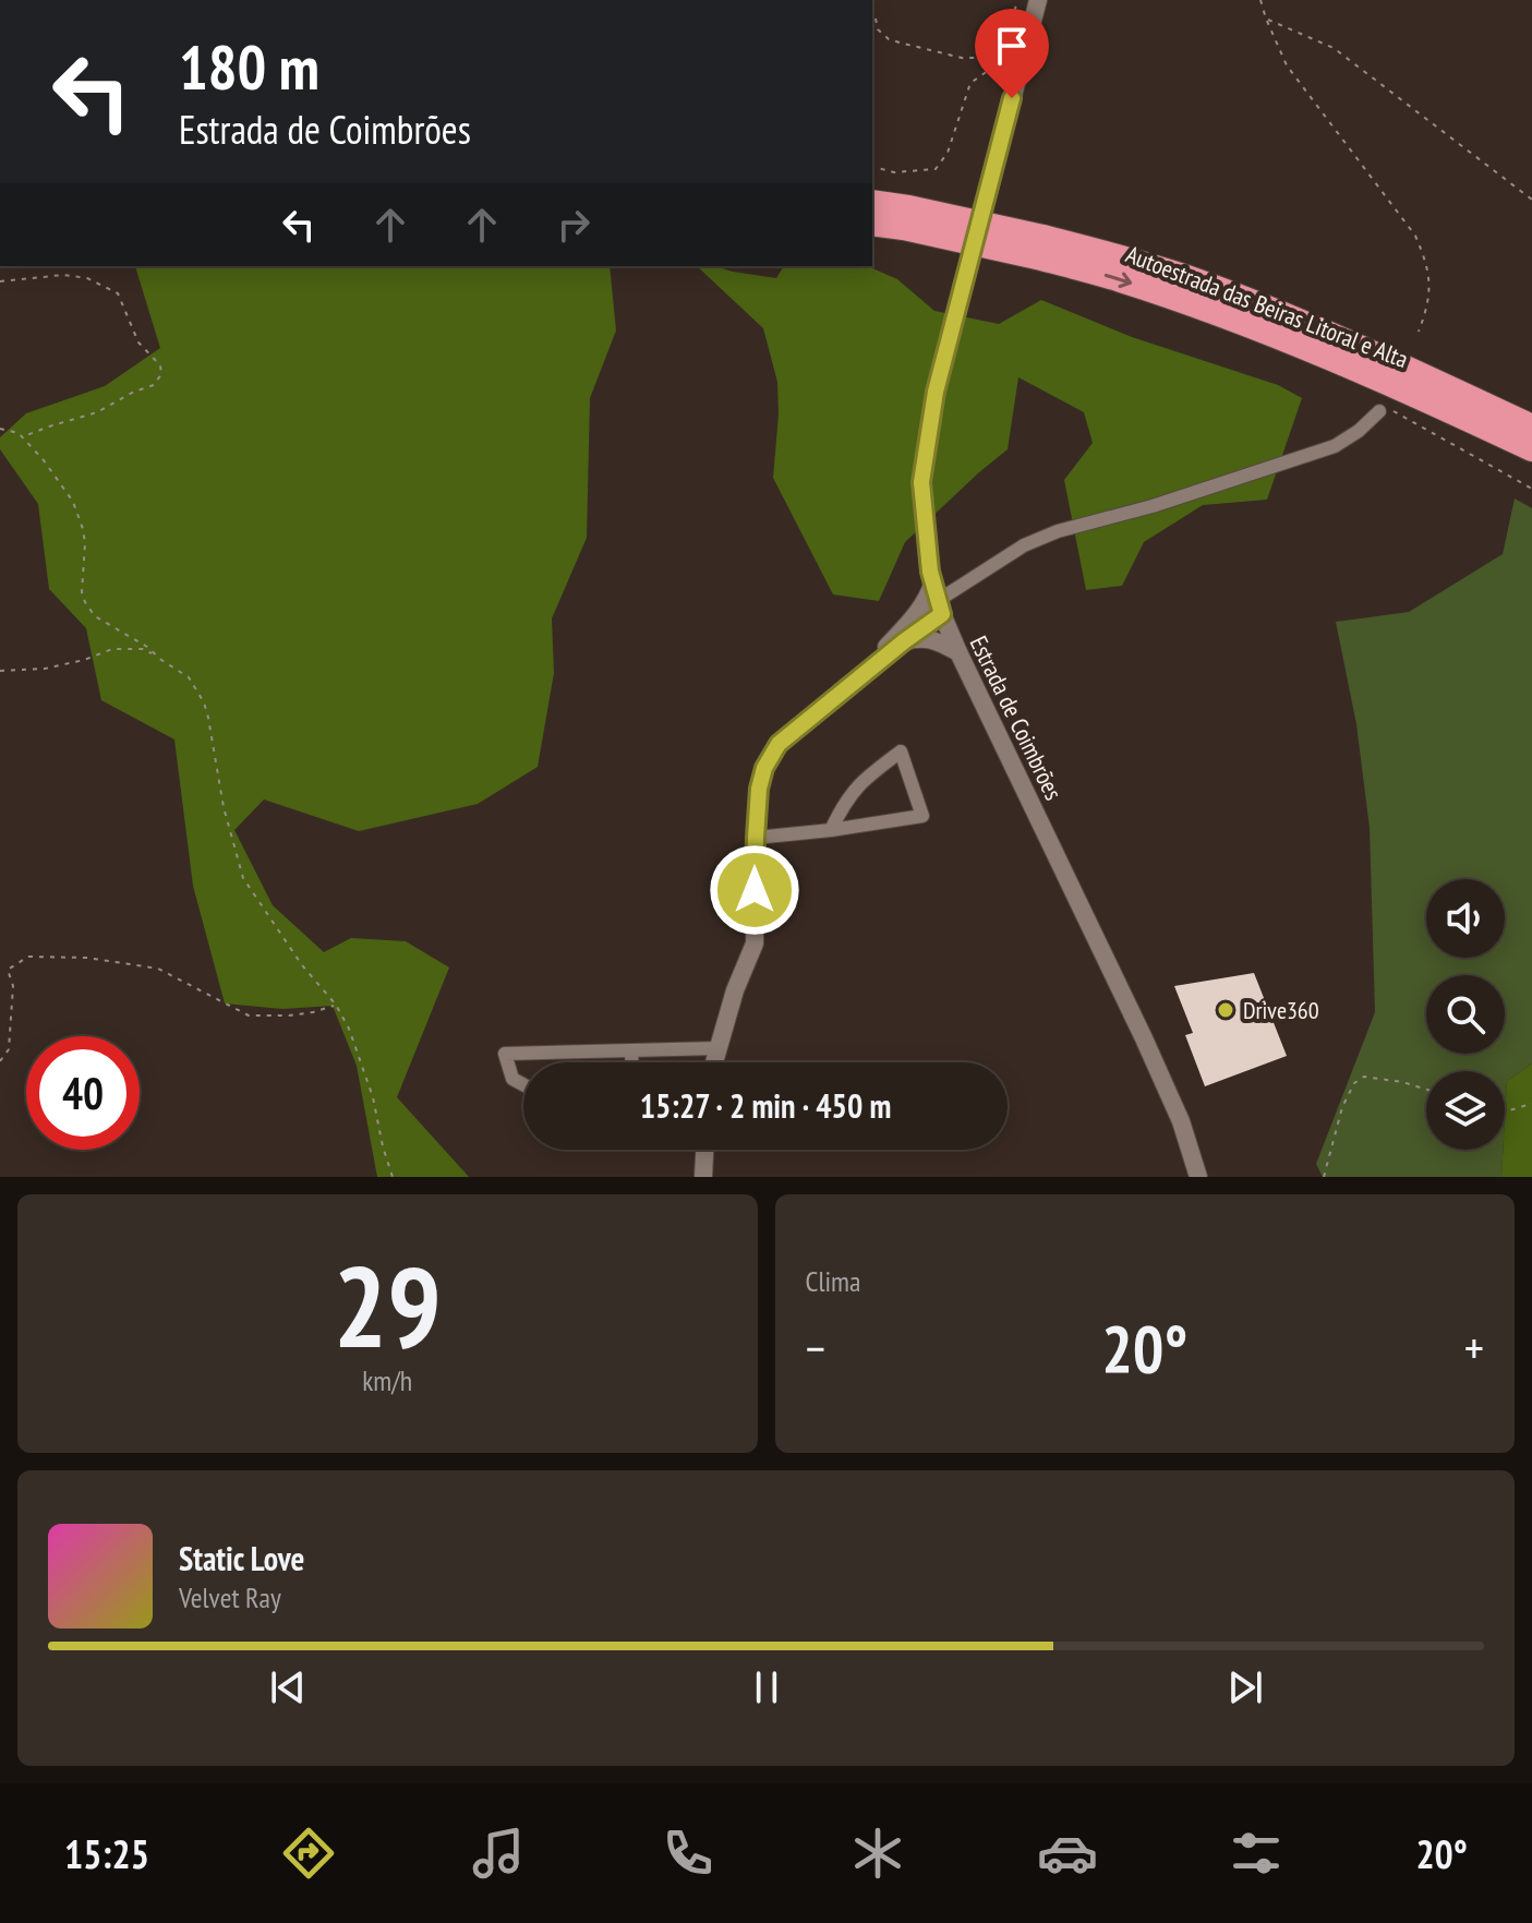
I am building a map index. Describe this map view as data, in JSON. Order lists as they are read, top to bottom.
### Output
{
  "streets": {
    "highway": ["Autoestrada das Beiras Litoral e Alta"],
    "street": ["Estrada de Coimbrões"]
  },
  "places": ["Drive360"],
  "page": {
    "turn": ["180 m", "Estrada de Coimbrões"],
    "limit": "40",
    "trip": "15:27 · 2 min · 450 m",
    "tile": [
      ["29", "km/h"],
      "Clima"
    ],
    "heat": ["−", "20°", "+"],
    "song": ["Static Love", "Velvet Ray"],
    "tabs": ["15:25", "20°"]
  }
}
